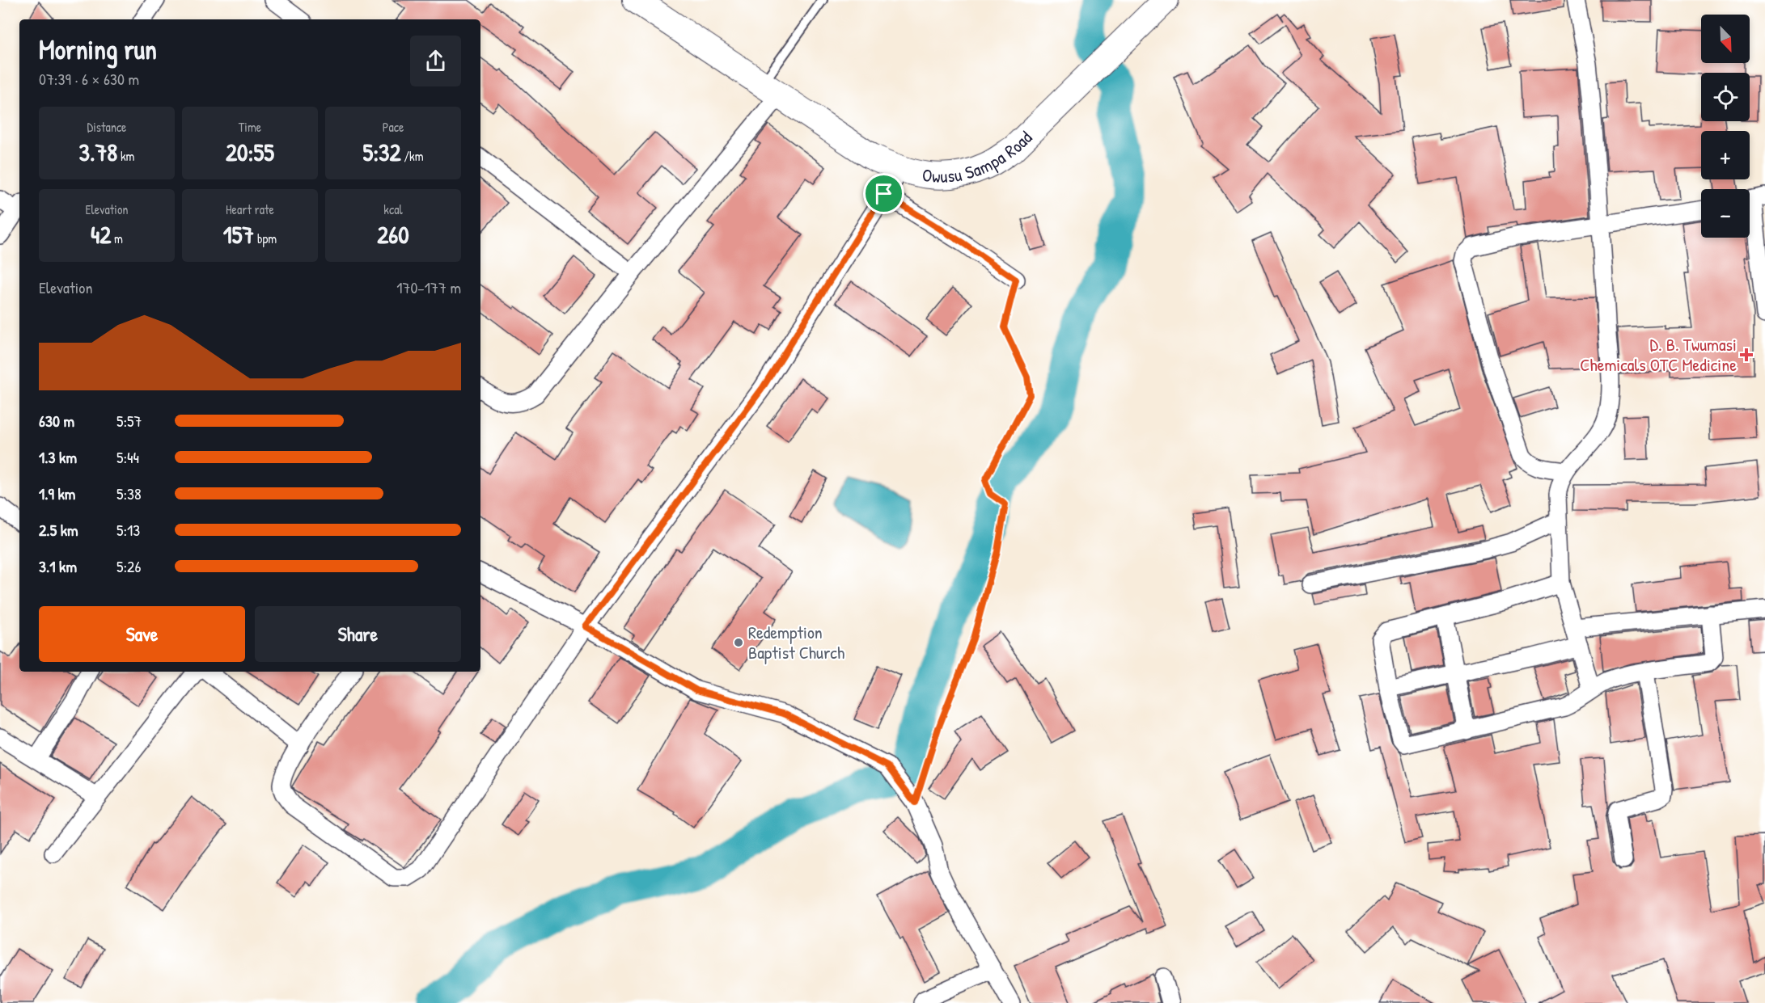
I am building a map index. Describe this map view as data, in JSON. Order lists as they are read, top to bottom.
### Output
{
  "streets": {
    "main road": ["Owusu Sampa Road"]
  },
  "places": {
    "health": ["D. B. Twumasi Chemicals OTC Medicine"],
    "other": ["Redemption Baptist Church"]
  },
  "north": "bottom right",
  "page": {
    "map_buttons": ["+", "−"],
    "heading": ["Morning run", "07:39 · 6 × 630 m"],
    "stats": [
      ["Distance", "3.78 km"],
      ["Time", "20:55"],
      ["Pace", "5:32 /km"],
      ["Elevation", "42 m"],
      ["Heart rate", "157 bpm"],
      ["kcal", "260"]
    ],
    "chart": ["Elevation", "170–177 m"],
    "list": [
      {
        "name": "630 m",
        "note": "5:57"
      },
      {
        "name": "1.3 km",
        "note": "5:44"
      },
      {
        "name": "1.9 km",
        "note": "5:38"
      },
      {
        "name": "2.5 km",
        "note": "5:13"
      },
      {
        "name": "3.1 km",
        "note": "5:26"
      }
    ],
    "buttons": ["Save", "Share"]
  }
}
